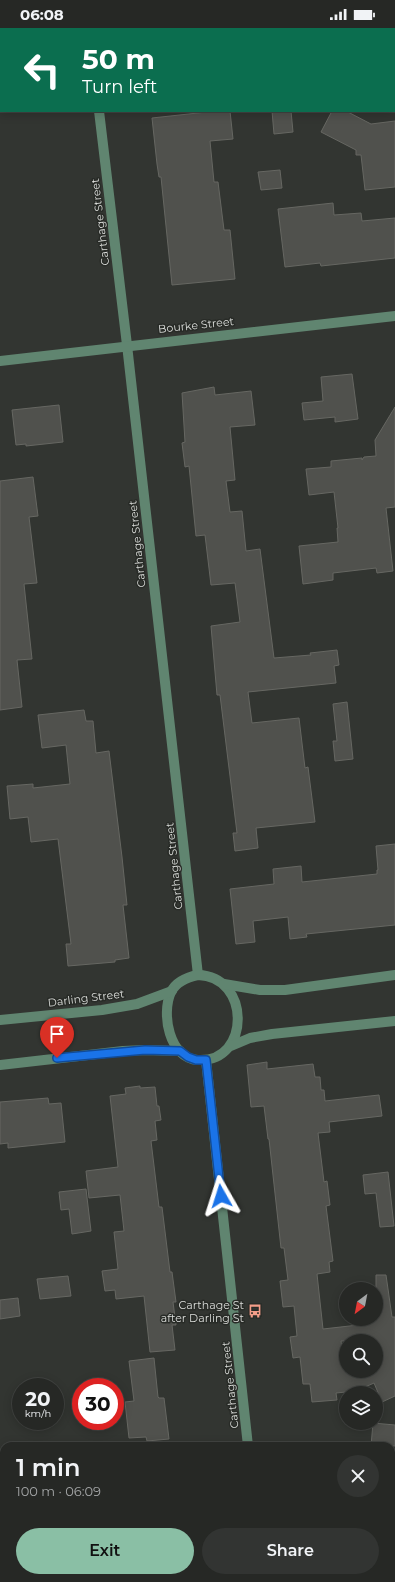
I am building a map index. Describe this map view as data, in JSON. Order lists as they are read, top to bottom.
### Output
{
  "streets": {
    "street": ["Carthage Street", "Bourke Street", "Darling Street"]
  },
  "crossings": [
    ["Carthage Street", "Bourke Street"],
    ["Carthage Street", "Darling Street"]
  ],
  "places": {
    "bus stop": ["Carthage St after Darling St"]
  },
  "north": "bottom left",
  "page": {
    "status": "06:08",
    "turn": ["50 m", "Turn left"],
    "speed": "20 km/h",
    "limit": "30",
    "heading": ["1 min", "100 m · 06:09"],
    "buttons": ["Exit", "Share"]
  }
}
